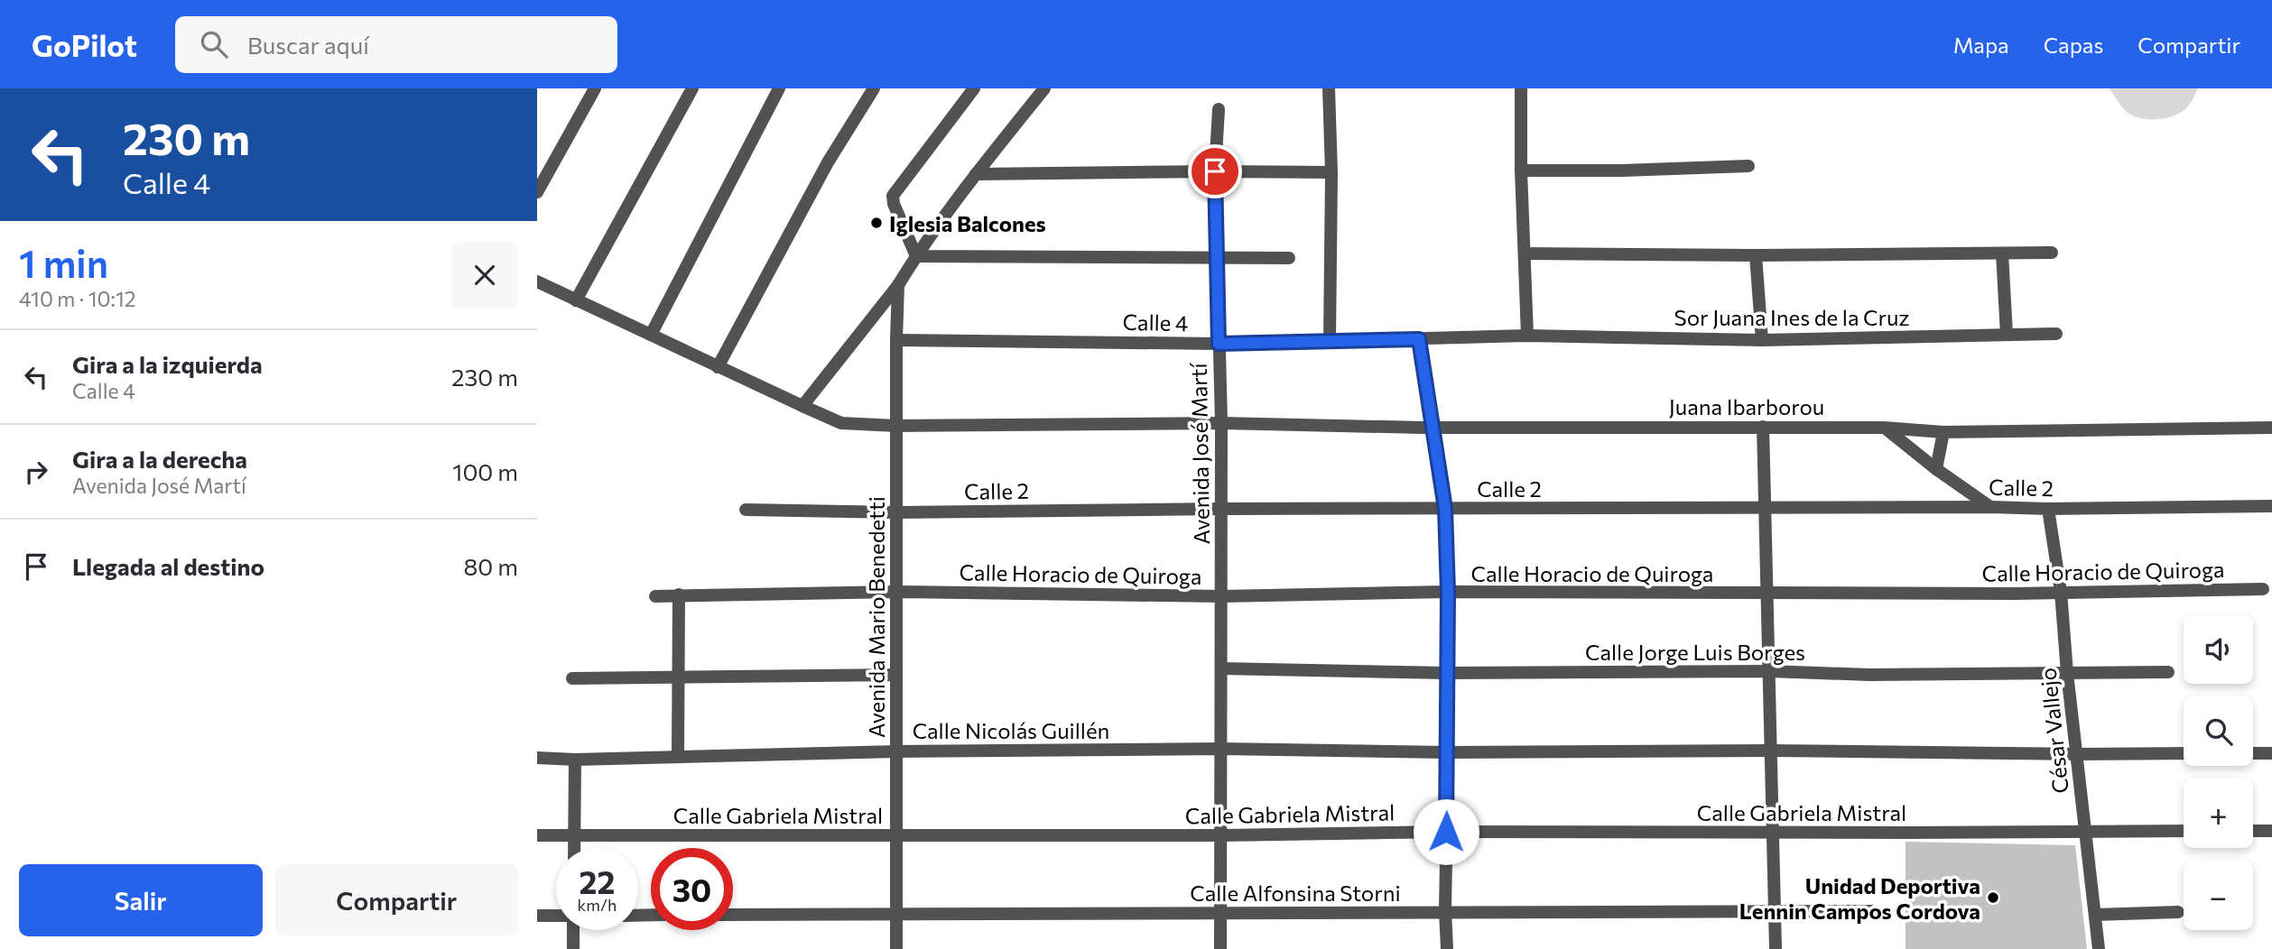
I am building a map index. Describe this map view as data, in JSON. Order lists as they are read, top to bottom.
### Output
{
  "streets": {
    "street": [
      "Sor Juana Ines de la Cruz",
      "Calle 4",
      "Juana Ibarborou",
      "Avenida José Martí",
      "Calle 2",
      "Calle Horacio de Quiroga",
      "Avenida Mario Benedetti",
      "Calle Jorge Luis Borges",
      "Calle Nicolás Guillén",
      "César Vallejo",
      "Calle Gabriela Mistral",
      "Calle Alfonsina Storni"
    ]
  },
  "crossings": [
    ["Sor Juana Ines de la Cruz", "Calle 4"],
    ["Calle 4", "Avenida José Martí"],
    ["Calle 4", "Avenida Mario Benedetti"],
    ["Juana Ibarborou", "Avenida José Martí"],
    ["Juana Ibarborou", "Avenida Mario Benedetti"],
    ["Avenida José Martí", "Calle 2"],
    ["Avenida José Martí", "Calle Horacio de Quiroga"],
    ["Avenida José Martí", "Calle Jorge Luis Borges"],
    ["Avenida José Martí", "Calle Nicolás Guillén"],
    ["Avenida José Martí", "Calle Gabriela Mistral"],
    ["Avenida José Martí", "Calle Alfonsina Storni"],
    ["Calle 2", "Avenida Mario Benedetti"],
    ["Calle 2", "César Vallejo"],
    ["Calle Horacio de Quiroga", "Avenida Mario Benedetti"],
    ["Calle Horacio de Quiroga", "César Vallejo"],
    ["Avenida Mario Benedetti", "Calle Nicolás Guillén"],
    ["Avenida Mario Benedetti", "Calle Gabriela Mistral"],
    ["Avenida Mario Benedetti", "Calle Alfonsina Storni"],
    ["Calle Jorge Luis Borges", "César Vallejo"],
    ["Calle Nicolás Guillén", "César Vallejo"],
    ["César Vallejo", "Calle Gabriela Mistral"]
  ],
  "places": ["Iglesia Balcones", "Unidad Deportiva Lennin Campos Cordova"],
  "page": {
    "header": "GoPilot",
    "search": "Buscar aquí",
    "nav": ["Mapa", "Capas", "Compartir"],
    "turn": ["230 m", "Calle 4"],
    "heading": ["1 min", "410 m · 10:12"],
    "list": [
      {
        "name": "Gira a la izquierda",
        "note": "Calle 4",
        "value": "230 m"
      },
      {
        "name": "Gira a la derecha",
        "note": "Avenida José Martí",
        "value": "100 m"
      },
      {
        "name": "Llegada al destino",
        "value": "80 m"
      }
    ],
    "map_buttons": ["+", "−"],
    "speed": "22 km/h",
    "limit": "30",
    "buttons": ["Salir", "Compartir"]
  }
}
